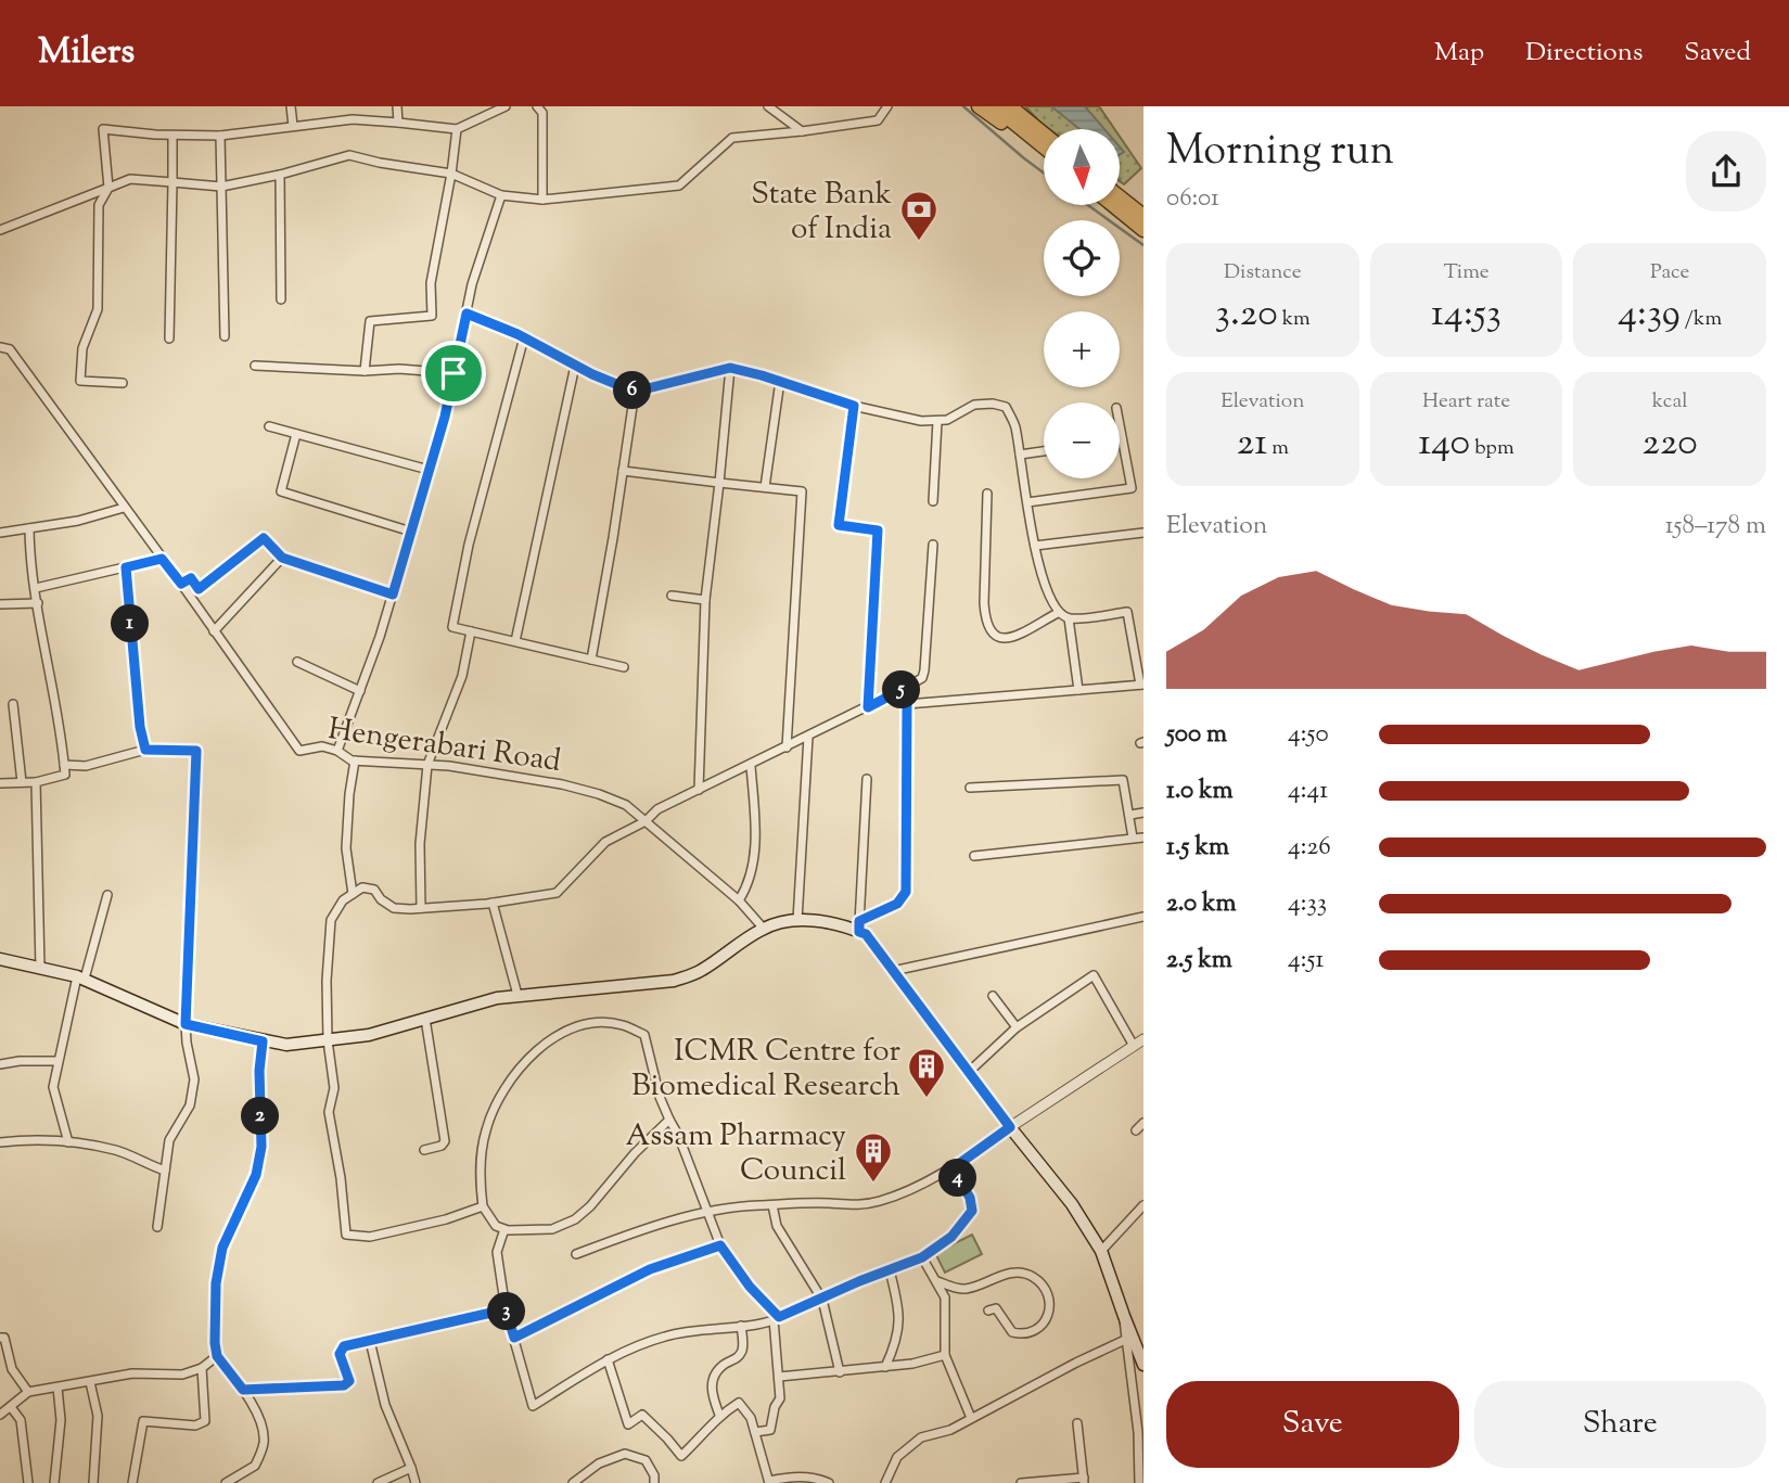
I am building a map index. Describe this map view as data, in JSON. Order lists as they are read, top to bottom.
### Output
{
  "streets": {
    "street": ["Hengerabari Road"]
  },
  "places": {
    "bank": ["State Bank of India"],
    "building": ["ICMR Centre for Biomedical Research", "Assam Pharmacy Council"]
  },
  "north": "bottom",
  "page": {
    "header": "Milers",
    "nav": ["Map", "Directions", "Saved"],
    "heading": ["Morning run", "06:01"],
    "map_buttons": ["+", "−"],
    "stats": [
      ["Distance", "3.20 km"],
      ["Time", "14:53"],
      ["Pace", "4:39 /km"],
      ["Elevation", "21 m"],
      ["Heart rate", "140 bpm"],
      ["kcal", "220"]
    ],
    "pins": [
      "6",
      "1",
      "5",
      "2",
      "4",
      "3"
    ],
    "chart": ["Elevation", "158–178 m"],
    "list": [
      {
        "name": "500 m",
        "note": "4:50"
      },
      {
        "name": "1.0 km",
        "note": "4:41"
      },
      {
        "name": "1.5 km",
        "note": "4:26"
      },
      {
        "name": "2.0 km",
        "note": "4:33"
      },
      {
        "name": "2.5 km",
        "note": "4:51"
      }
    ],
    "buttons": ["Save", "Share"]
  }
}
